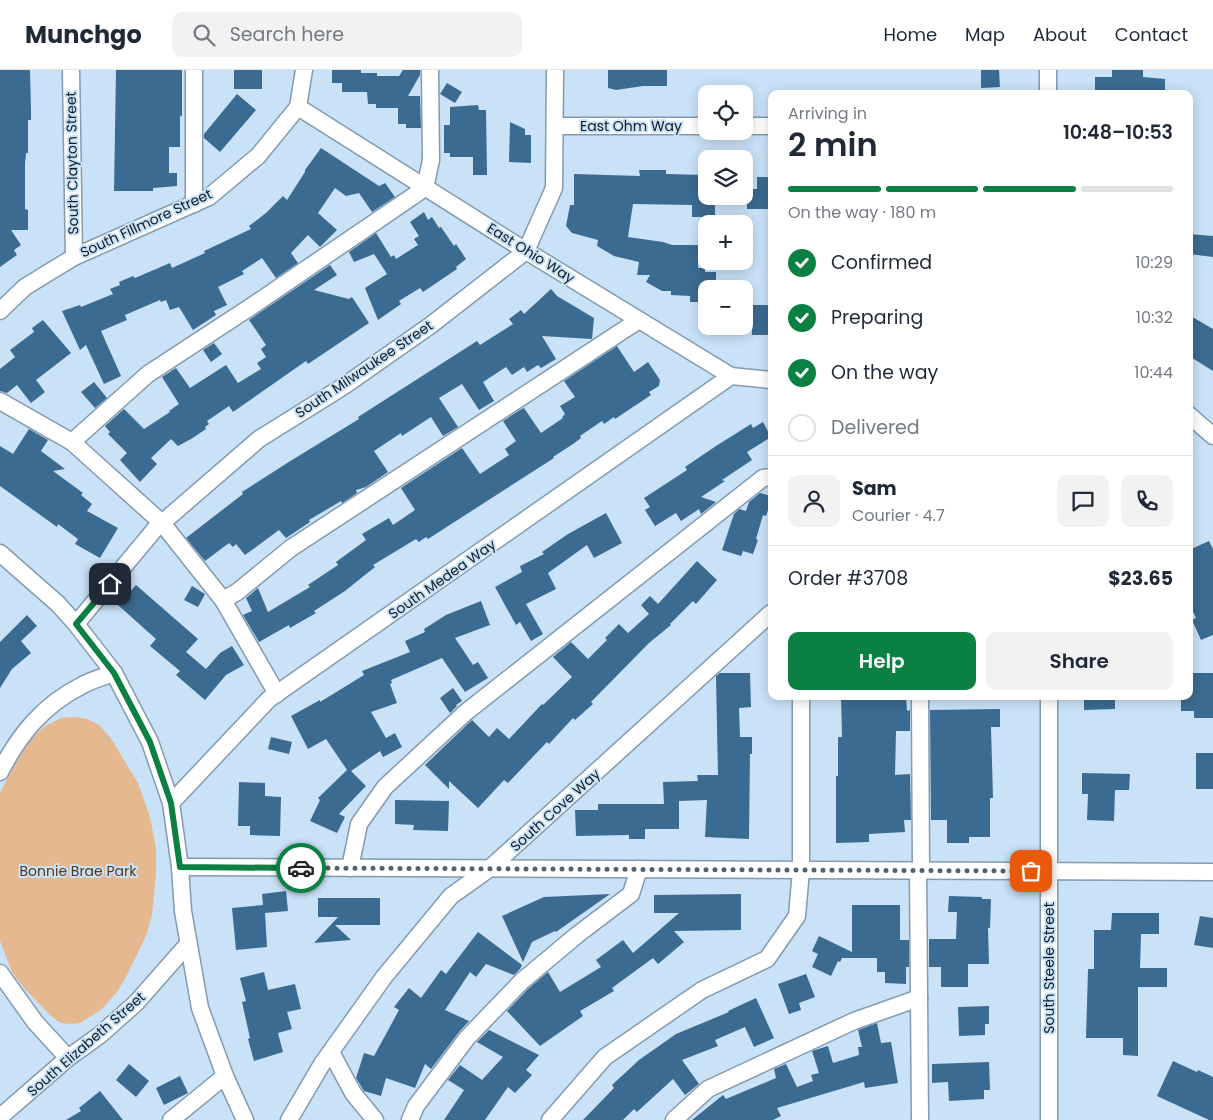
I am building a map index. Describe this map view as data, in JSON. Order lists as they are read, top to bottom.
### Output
{
  "streets": {
    "street": [
      "East Ohm Way",
      "South Clayton Street",
      "South Fillmore Street",
      "East Ohio Way",
      "South Milwaukee Street",
      "South Medea Way",
      "South Cove Way",
      "South Steele Street",
      "South Elizabeth Street"
    ]
  },
  "crossings": [
    ["East Ohm Way", "South Milwaukee Street"],
    ["South Clayton Street", "South Fillmore Street"],
    ["South Fillmore Street", "East Ohio Way"],
    ["East Ohio Way", "South Milwaukee Street"],
    ["East Ohio Way", "South Medea Way"]
  ],
  "parks": ["Bonnie Brae Park"],
  "page": {
    "header": "Munchgo",
    "search": "Search here",
    "nav": [
      "Home",
      "Map",
      "About",
      "Contact"
    ],
    "map_buttons": ["+", "−"],
    "heading": ["2 min", "Arriving in", "10:48–10:53"],
    "panel": [
      "Sam",
      "Courier · 4.7",
      "Order #3708",
      "$23.65"
    ],
    "bar": "On the way · 180 m",
    "list": [
      ["Confirmed", "10:29"],
      ["Preparing", "10:32"],
      ["On the way", "10:44"],
      "Delivered"
    ],
    "buttons": ["Help", "Share"]
  }
}
